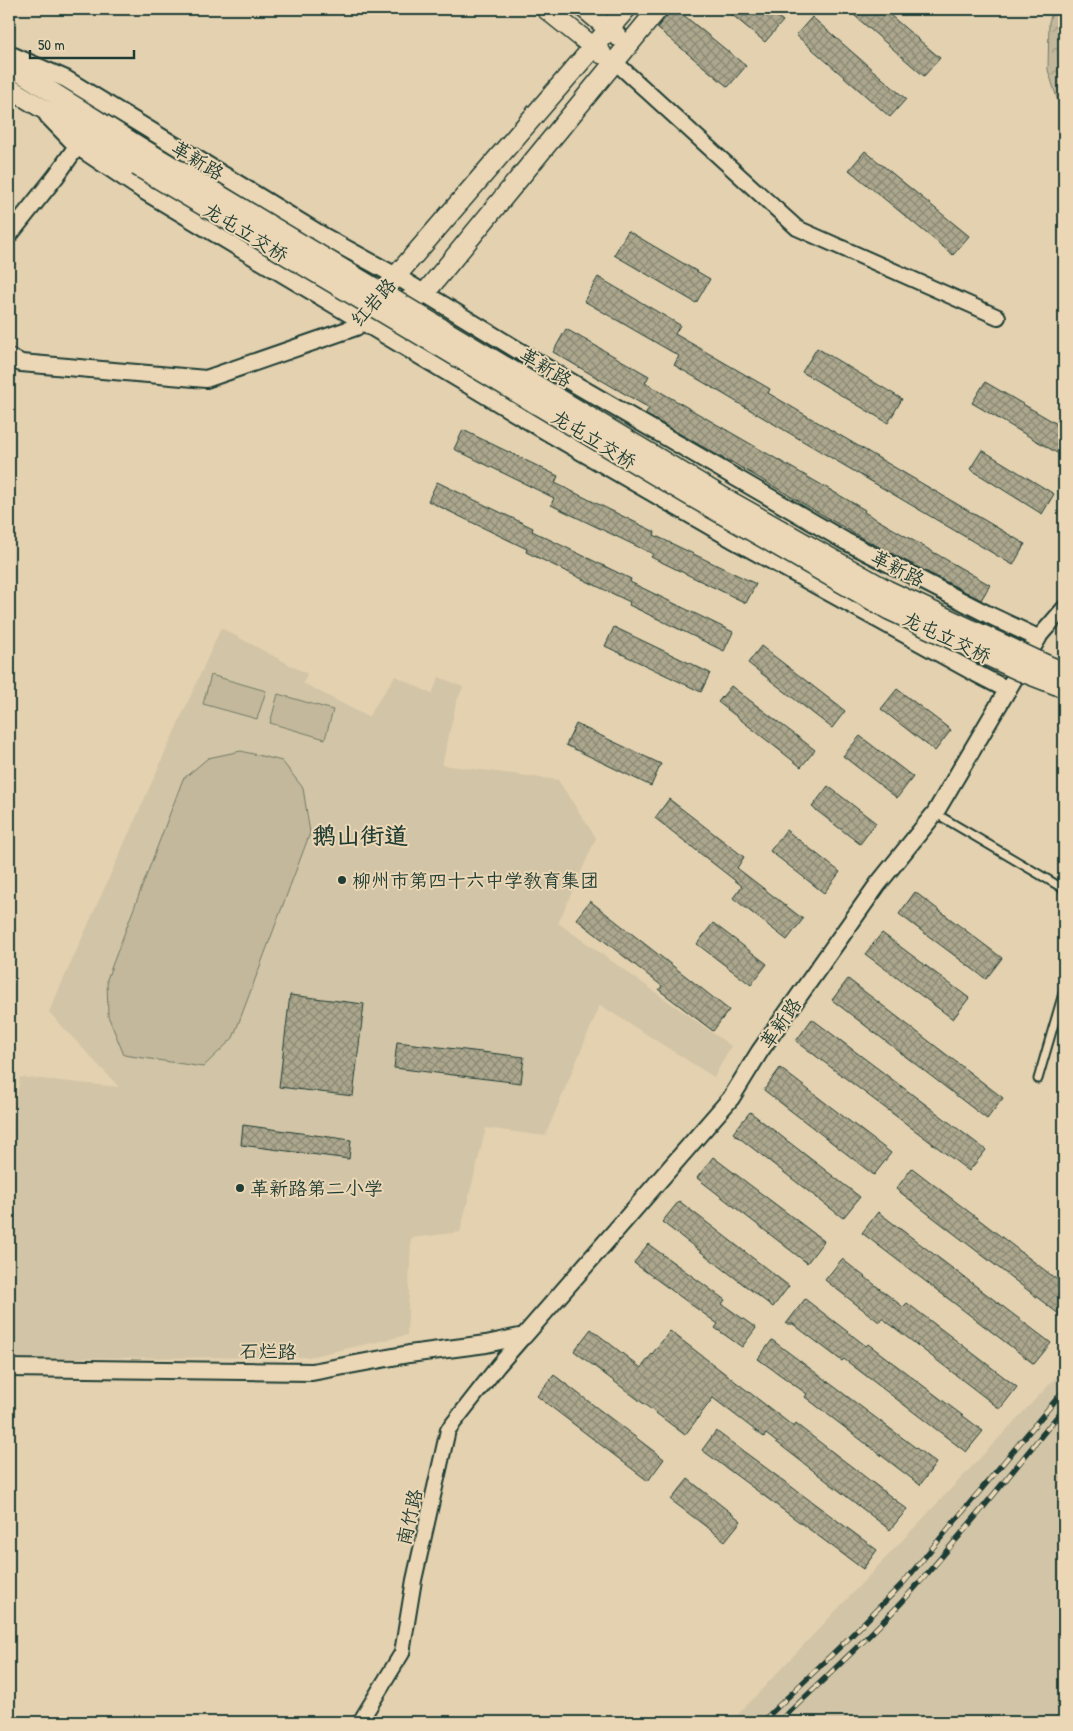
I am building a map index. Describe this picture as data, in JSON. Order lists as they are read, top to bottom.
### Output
{
  "streets": {
    "main road": ["革新路", "龙屯立交桥", "红岩路"],
    "street": ["石烂路", "南竹路"]
  },
  "crossings": [
    ["革新路", "龙屯立交桥"],
    ["革新路", "红岩路"],
    ["革新路", "石烂路"],
    ["革新路", "南竹路"],
    ["石烂路", "南竹路"]
  ],
  "districts": ["鹅山街道"],
  "places": ["柳州市第四十六中学教育集团", "革新路第二小学"],
  "scale_bar": "50 m"
}
